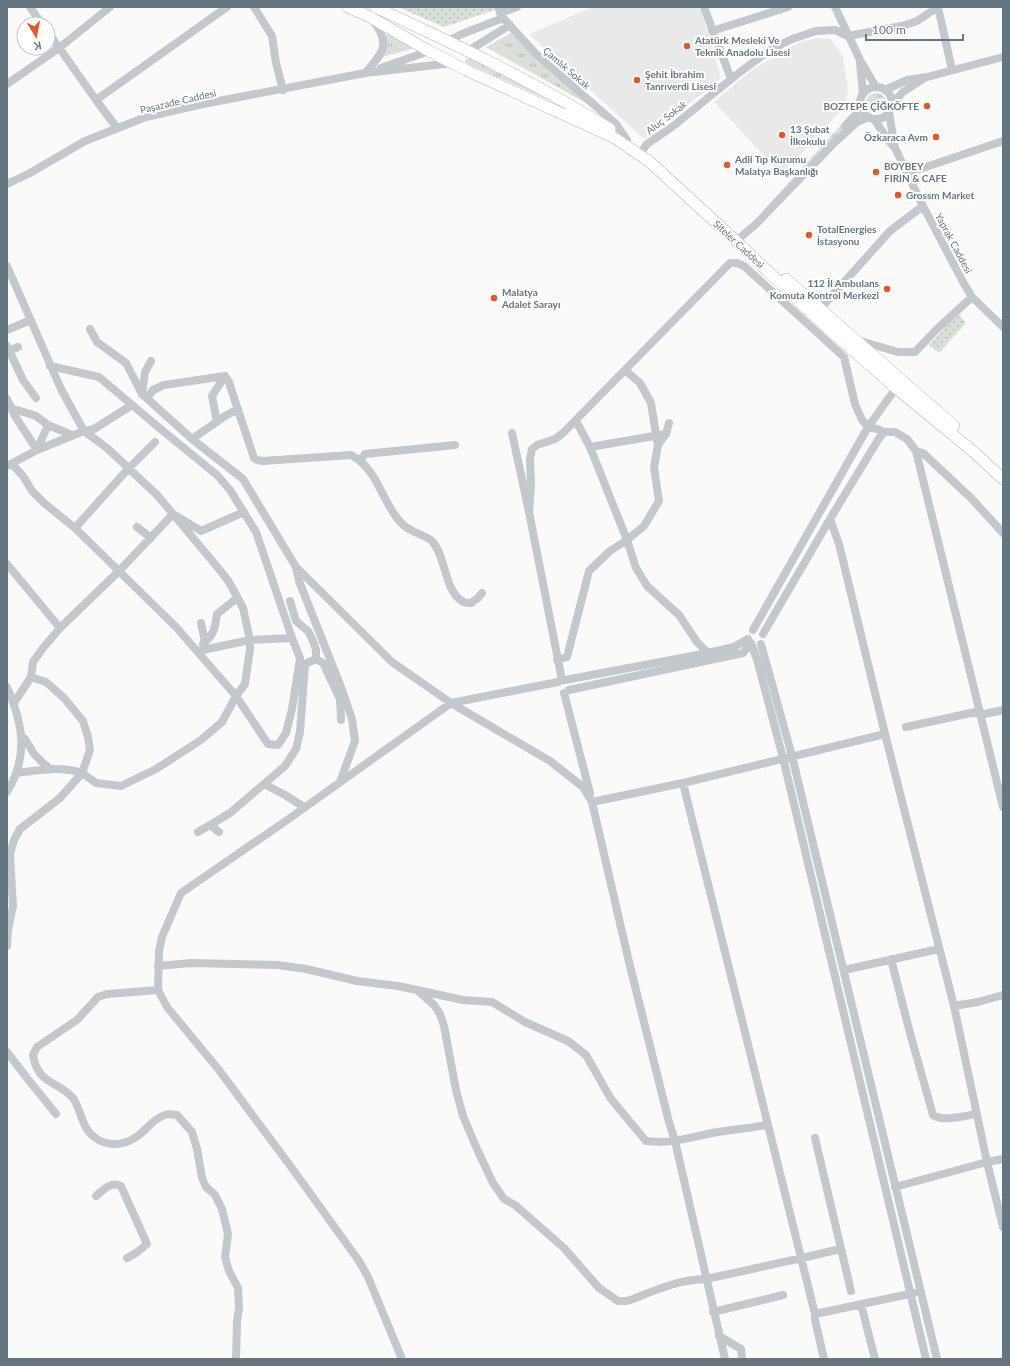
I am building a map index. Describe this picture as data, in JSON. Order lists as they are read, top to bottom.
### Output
{
  "streets": {
    "main road": ["Siteler Caddesi"],
    "street": [
      "Çamlık Sokak",
      "Paşazade Caddesi",
      "Aluç Sokak",
      "Yaprak Caddesi"
    ]
  },
  "crossings": [
    ["Çamlık Sokak", "Siteler Caddesi"],
    ["Paşazade Caddesi", "Siteler Caddesi"],
    ["Aluç Sokak", "Siteler Caddesi"]
  ],
  "places": [
    "Atatürk Mesleki Ve Teknik Anadolu Lisesi",
    "Şehit İbrahim Tanrıverdi Lisesi",
    "BOZTEPE ÇİĞKÖFTE",
    "13 Şubat İlkokulu",
    "Özkaraca Avm",
    "Adli Tıp Kurumu Malatya Başkanlığı",
    "BOYBEY FIRIN & CAFE",
    "Grossm Market",
    "TotalEnergies İstasyonu",
    "112 İl Ambulans Komuta Kontrol Merkezi",
    "Malatya Adalet Sarayı"
  ],
  "scale_bar": "100 m",
  "north": "bottom"
}
